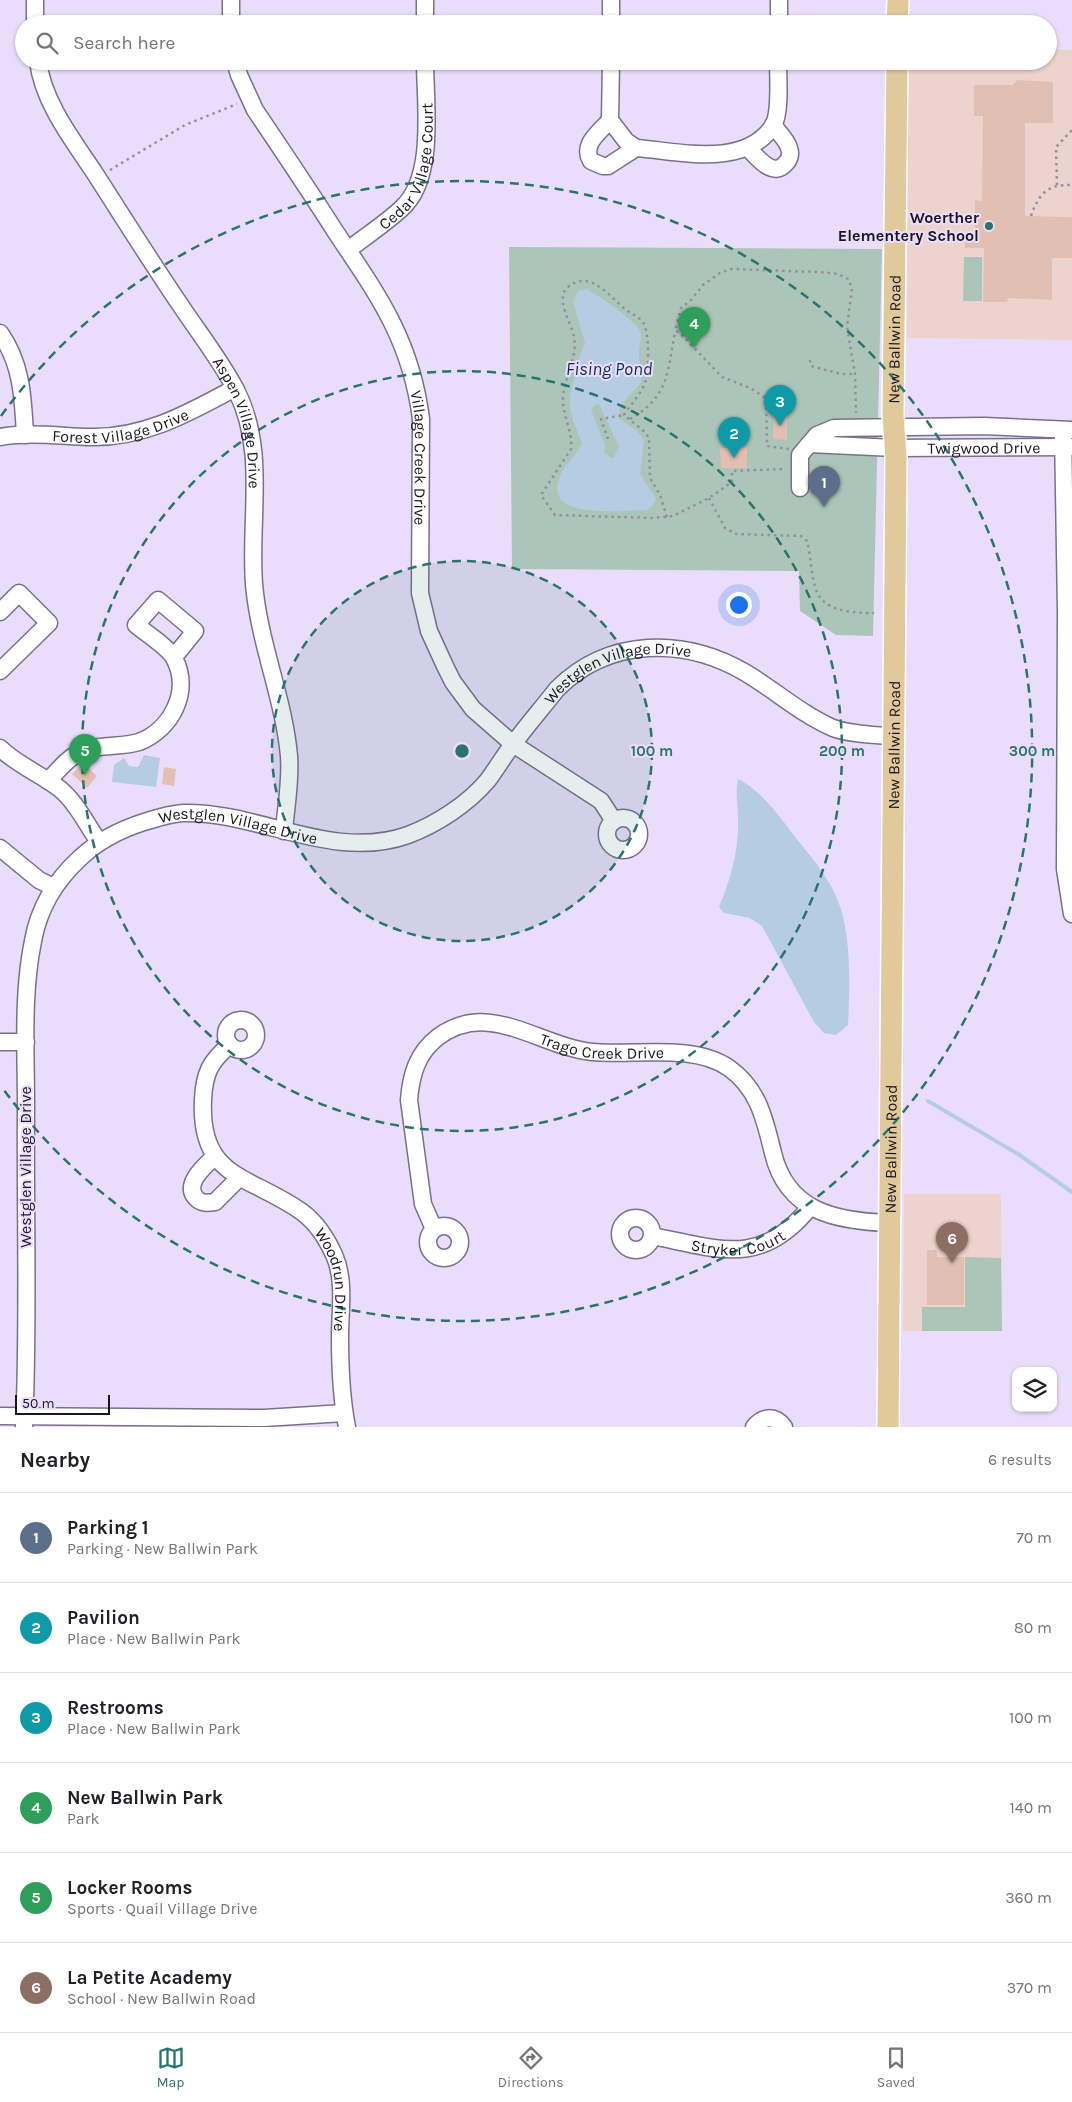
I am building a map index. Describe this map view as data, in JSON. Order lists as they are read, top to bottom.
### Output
{
  "streets": {
    "main road": ["New Ballwin Road"],
    "street": [
      "Cedar Village Court",
      "Forest Village Drive",
      "Aspen Village Drive",
      "Twigwood Drive",
      "Village Creek Drive",
      "Westglen Village Drive",
      "Trago Creek Drive",
      "Stryker Court",
      "Woodrun Drive"
    ]
  },
  "crossings": [
    ["Cedar Village Court", "Village Creek Drive"],
    ["New Ballwin Road", "Twigwood Drive"],
    ["New Ballwin Road", "Westglen Village Drive"],
    ["New Ballwin Road", "Trago Creek Drive"],
    ["Forest Village Drive", "Aspen Village Drive"],
    ["Aspen Village Drive", "Westglen Village Drive"],
    ["Village Creek Drive", "Westglen Village Drive"],
    ["Trago Creek Drive", "Stryker Court"]
  ],
  "water": ["Fising Pond"],
  "places": ["Woerther Elementery School"],
  "scale_bar": "50 m",
  "page": {
    "search": "Search here",
    "pins": [
      "4",
      "3",
      "2",
      "1",
      "5",
      "6"
    ],
    "scale": "50 m",
    "heading": ["Nearby", "6 results"],
    "list": [
      {
        "mark": "1",
        "name": "Parking 1",
        "note": "Parking · New Ballwin Park",
        "value": "70 m"
      },
      {
        "mark": "2",
        "name": "Pavilion",
        "note": "Place · New Ballwin Park",
        "value": "80 m"
      },
      {
        "mark": "3",
        "name": "Restrooms",
        "note": "Place · New Ballwin Park",
        "value": "100 m"
      },
      {
        "mark": "4",
        "name": "New Ballwin Park",
        "note": "Park",
        "value": "140 m"
      },
      {
        "mark": "5",
        "name": "Locker Rooms",
        "note": "Sports · Quail Village Drive",
        "value": "360 m"
      },
      {
        "mark": "6",
        "name": "La Petite Academy",
        "note": "School · New Ballwin Road",
        "value": "370 m"
      }
    ],
    "nav": ["Map", "Directions", "Saved"]
  },
  "rings": ["100 m", "200 m", "300 m"]
}
